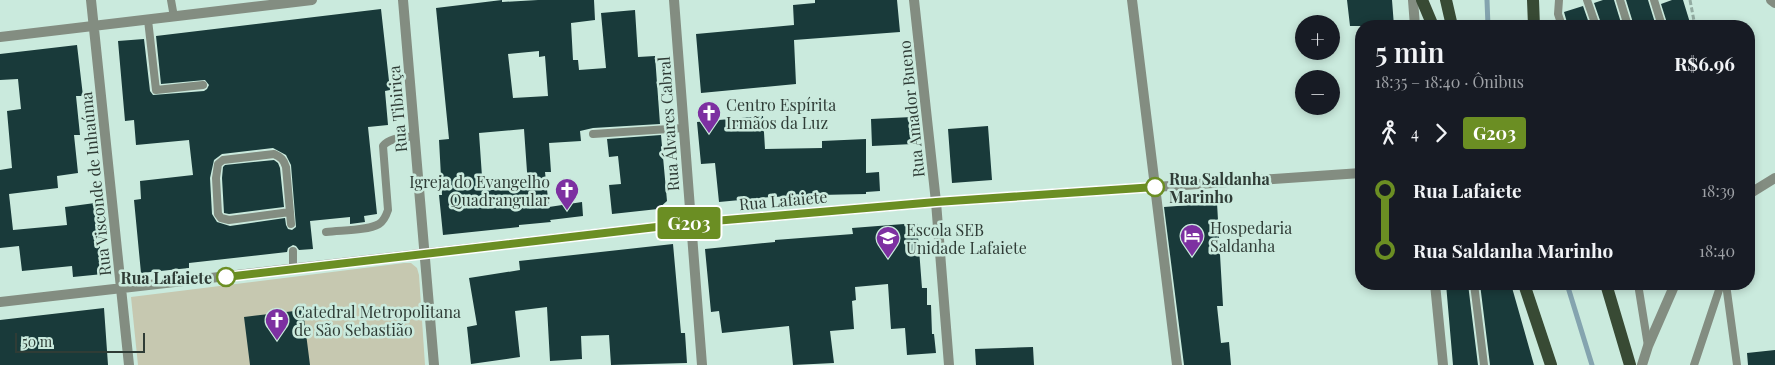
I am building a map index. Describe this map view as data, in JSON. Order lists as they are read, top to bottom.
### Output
{
  "streets": {
    "street": [
      "Rua Tibiriça",
      "Rua Amador Bueno",
      "Rua Álvares Cabral",
      "Rua Visconde de Inhaúma",
      "Rua Lafaiete"
    ]
  },
  "crossings": [
    ["Rua Tibiriça", "Rua Lafaiete"],
    ["Rua Amador Bueno", "Rua Lafaiete"],
    ["Rua Álvares Cabral", "Rua Lafaiete"],
    ["Rua Visconde de Inhaúma", "Rua Lafaiete"]
  ],
  "places": {
    "church": ["Centro Espírita Irmãos da Luz", "Igreja do Evangelho Quadrangular", "Catedral Metropolitana de São Sebastião"],
    "other": ["Rua Saldanha Marinho", "Rua Lafaiete"],
    "hotel": ["Hospedaria Saldanha"],
    "school or university": ["Escola SEB Unidade Lafaiete"]
  },
  "lines": ["bus line G203"],
  "scale_bar": "50 m",
  "page": {
    "on_map": "G203",
    "map_buttons": ["+", "−"],
    "heading": ["5 min", "18:35 – 18:40 · Ônibus", "R$6.96"],
    "legs": ["4", "G203"],
    "list": [
      {
        "name": "Rua Lafaiete",
        "value": "18:39"
      },
      {
        "name": "Rua Saldanha Marinho",
        "value": "18:40"
      }
    ],
    "scale": "50 m"
  }
}
